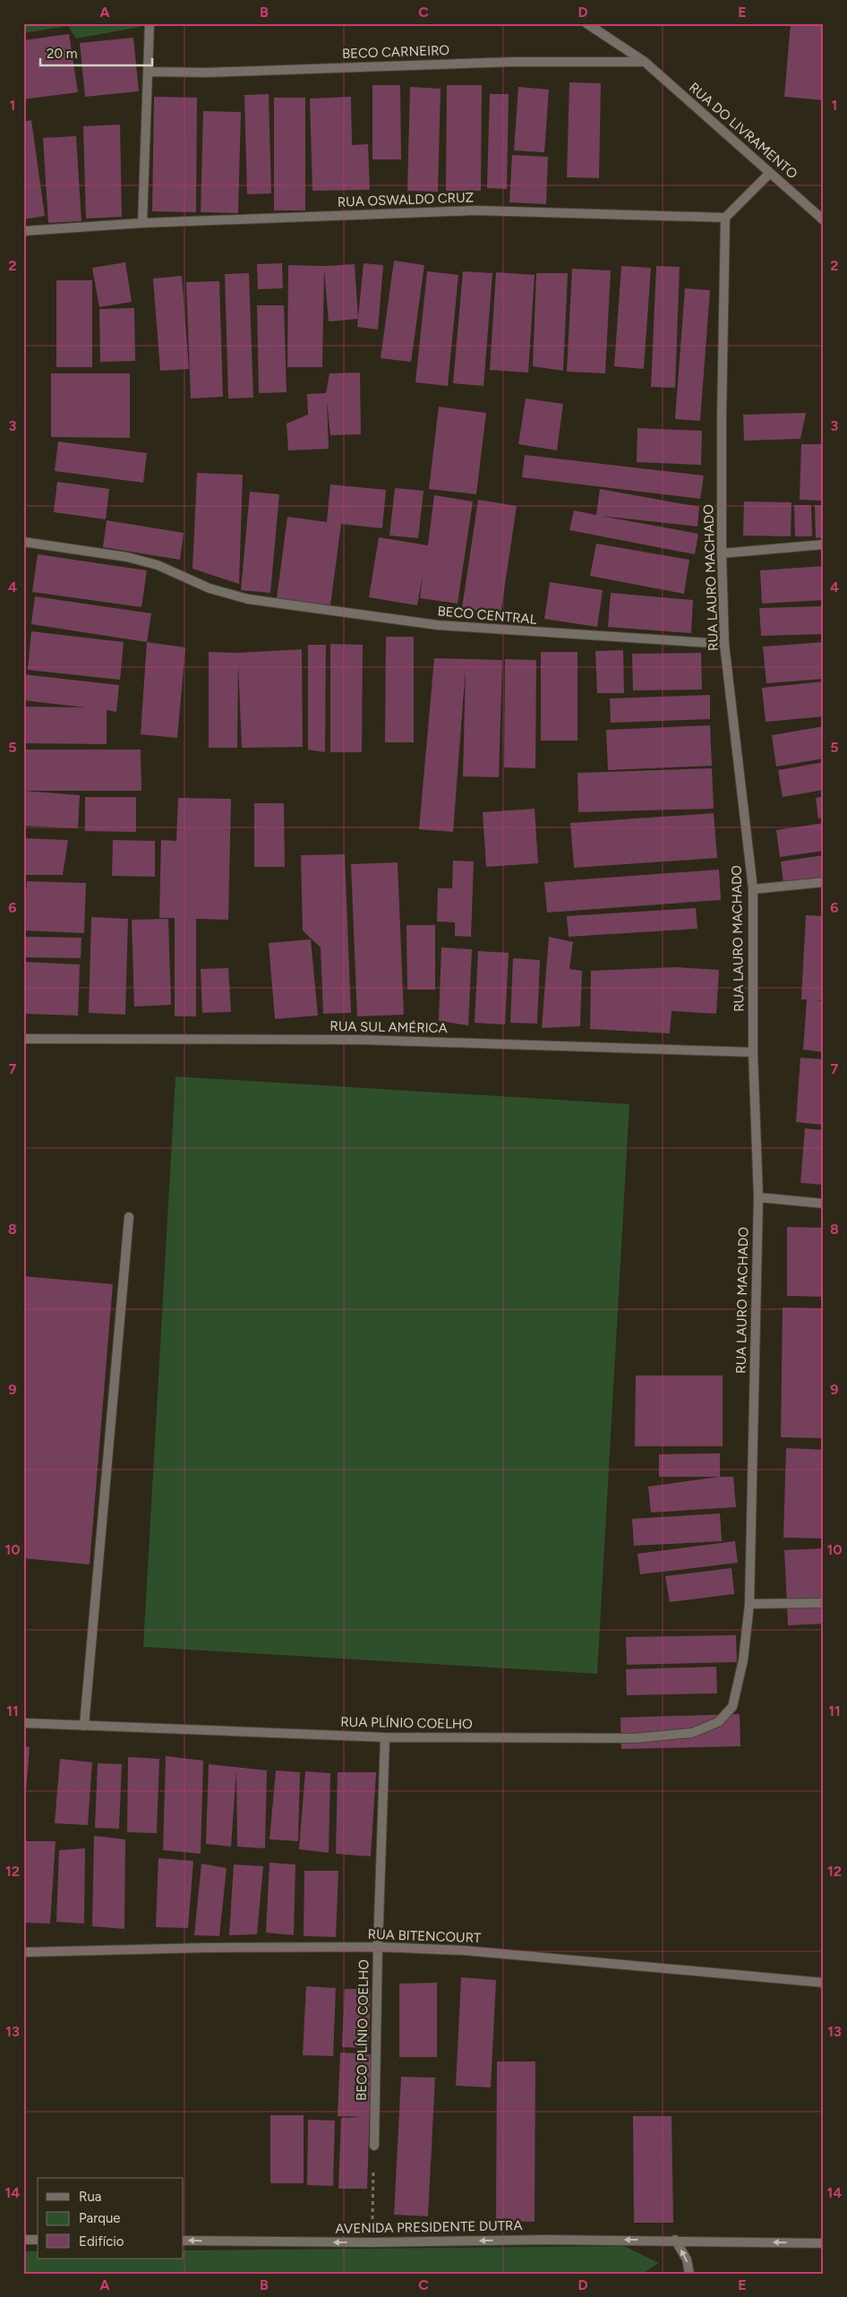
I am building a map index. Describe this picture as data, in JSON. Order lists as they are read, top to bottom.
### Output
{
  "streets": {
    "street": [
      "BECO CARNEIRO",
      "RUA DO LIVRAMENTO",
      "RUA OSWALDO CRUZ",
      "RUA LAURO MACHADO",
      "BECO CENTRAL",
      "RUA SUL AMÉRICA",
      "RUA PLÍNIO COELHO",
      "RUA BITENCOURT",
      "BECO PLÍNIO COELHO",
      "AVENIDA PRESIDENTE DUTRA"
    ]
  },
  "crossings": [
    ["BECO CARNEIRO", "RUA DO LIVRAMENTO"],
    ["RUA OSWALDO CRUZ", "RUA LAURO MACHADO"],
    ["RUA LAURO MACHADO", "BECO CENTRAL"],
    ["RUA LAURO MACHADO", "RUA SUL AMÉRICA"],
    ["RUA LAURO MACHADO", "RUA PLÍNIO COELHO"],
    ["RUA PLÍNIO COELHO", "BECO PLÍNIO COELHO"],
    ["RUA BITENCOURT", "BECO PLÍNIO COELHO"]
  ],
  "one_way": ["AVENIDA PRESIDENTE DUTRA"],
  "legend": ["Rua", "Parque", "Edifício"],
  "scale_bar": "20 m",
  "grid": {
    "columns": [
      "A",
      "B",
      "C",
      "D",
      "E"
    ],
    "rows": [
      "1",
      "2",
      "3",
      "4",
      "5",
      "6",
      "7",
      "8",
      "9",
      "10",
      "11",
      "12",
      "13",
      "14"
    ]
  }
}
